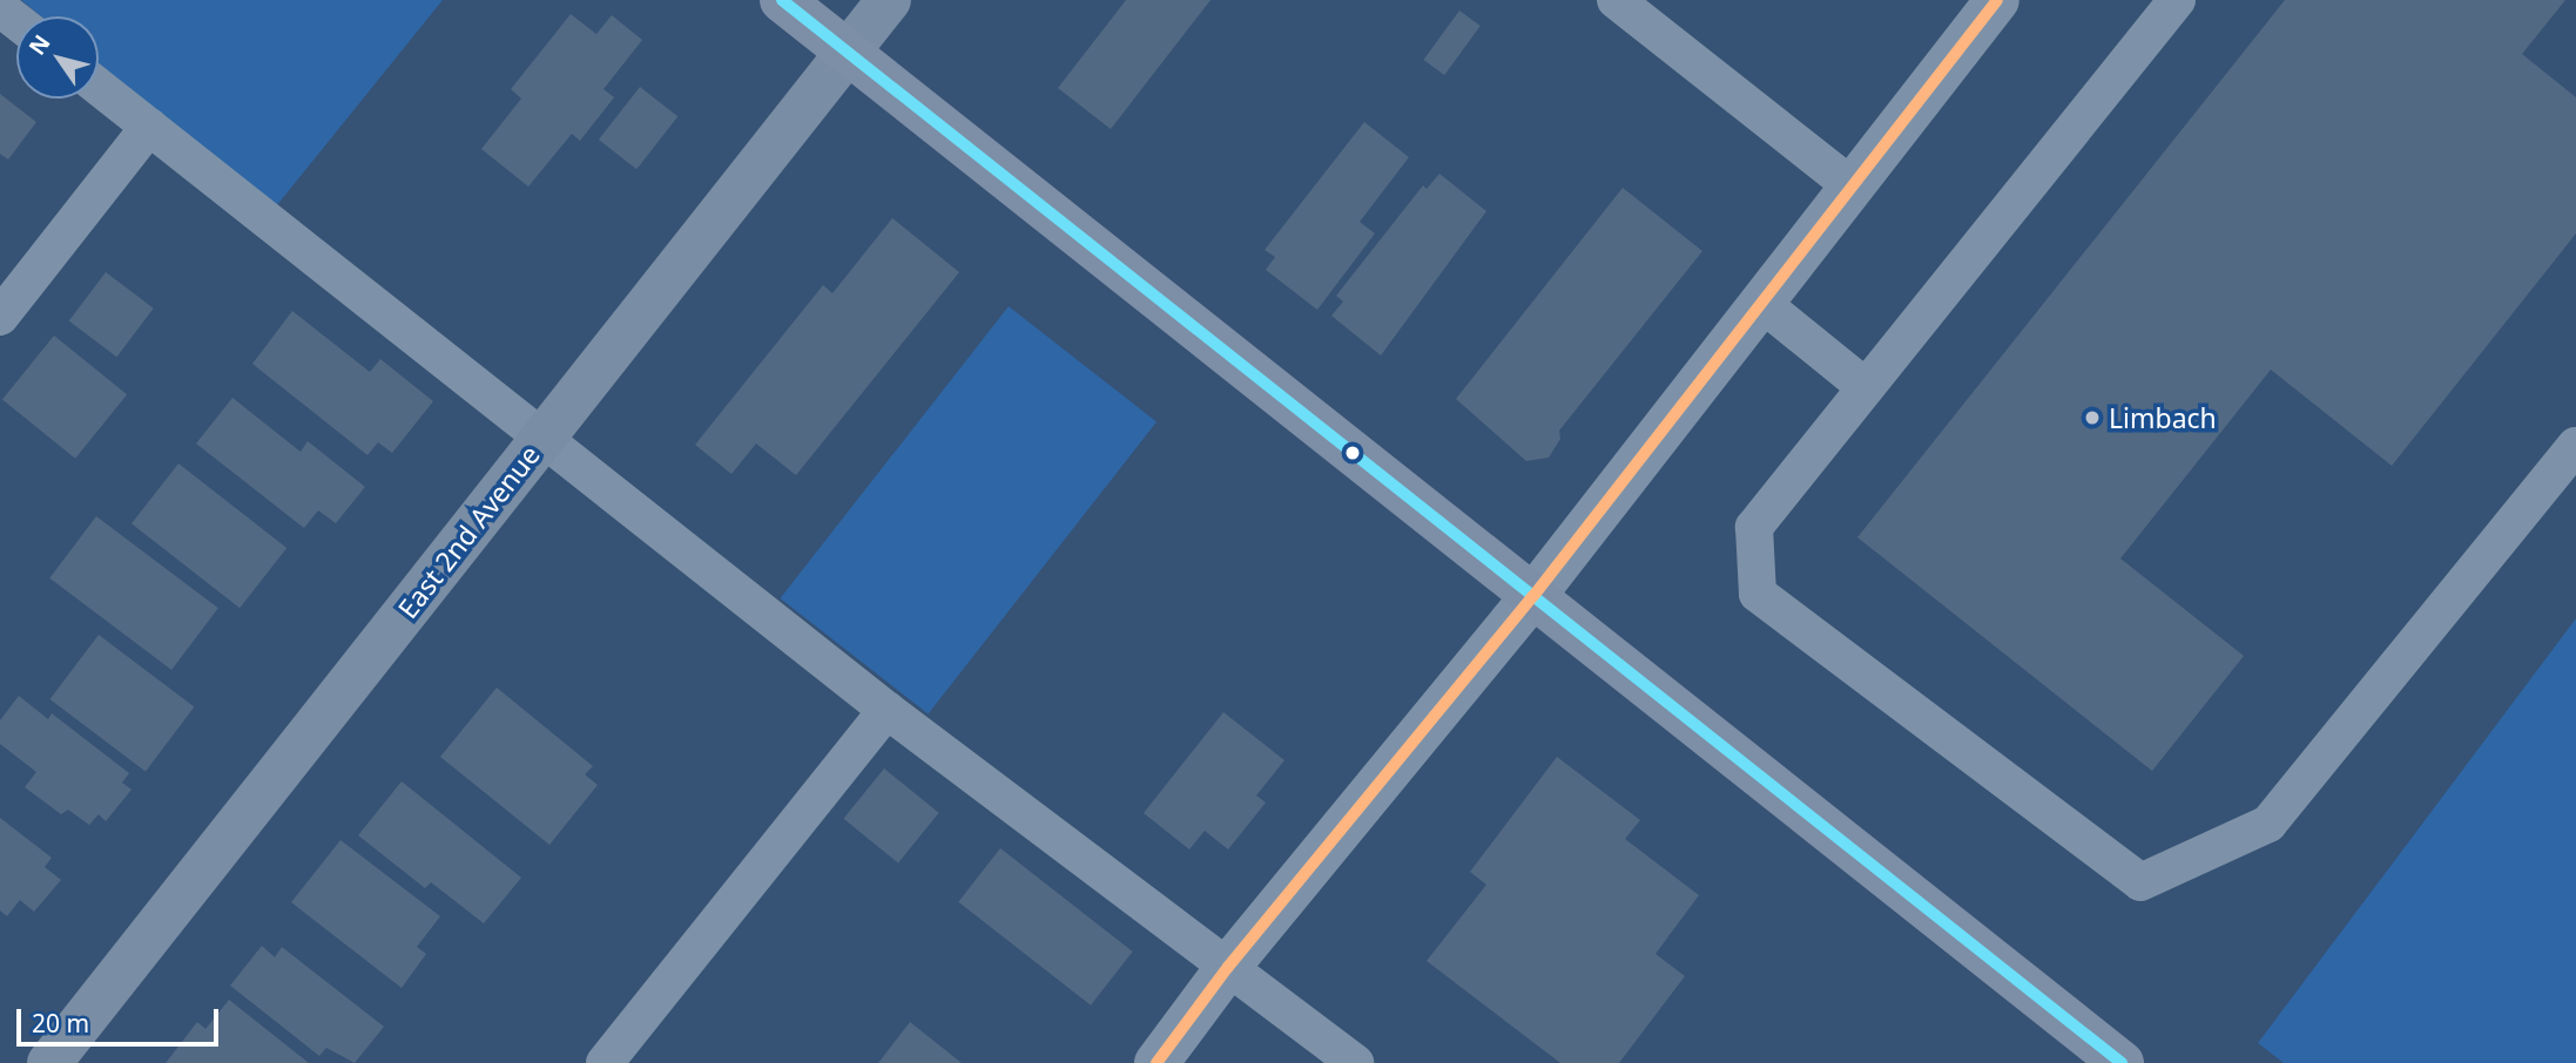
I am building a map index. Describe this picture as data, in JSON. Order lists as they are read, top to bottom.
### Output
{
  "streets": {
    "street": ["East 2nd Avenue"]
  },
  "places": ["Limbach"],
  "scale_bar": "20 m",
  "north": "top left"
}
